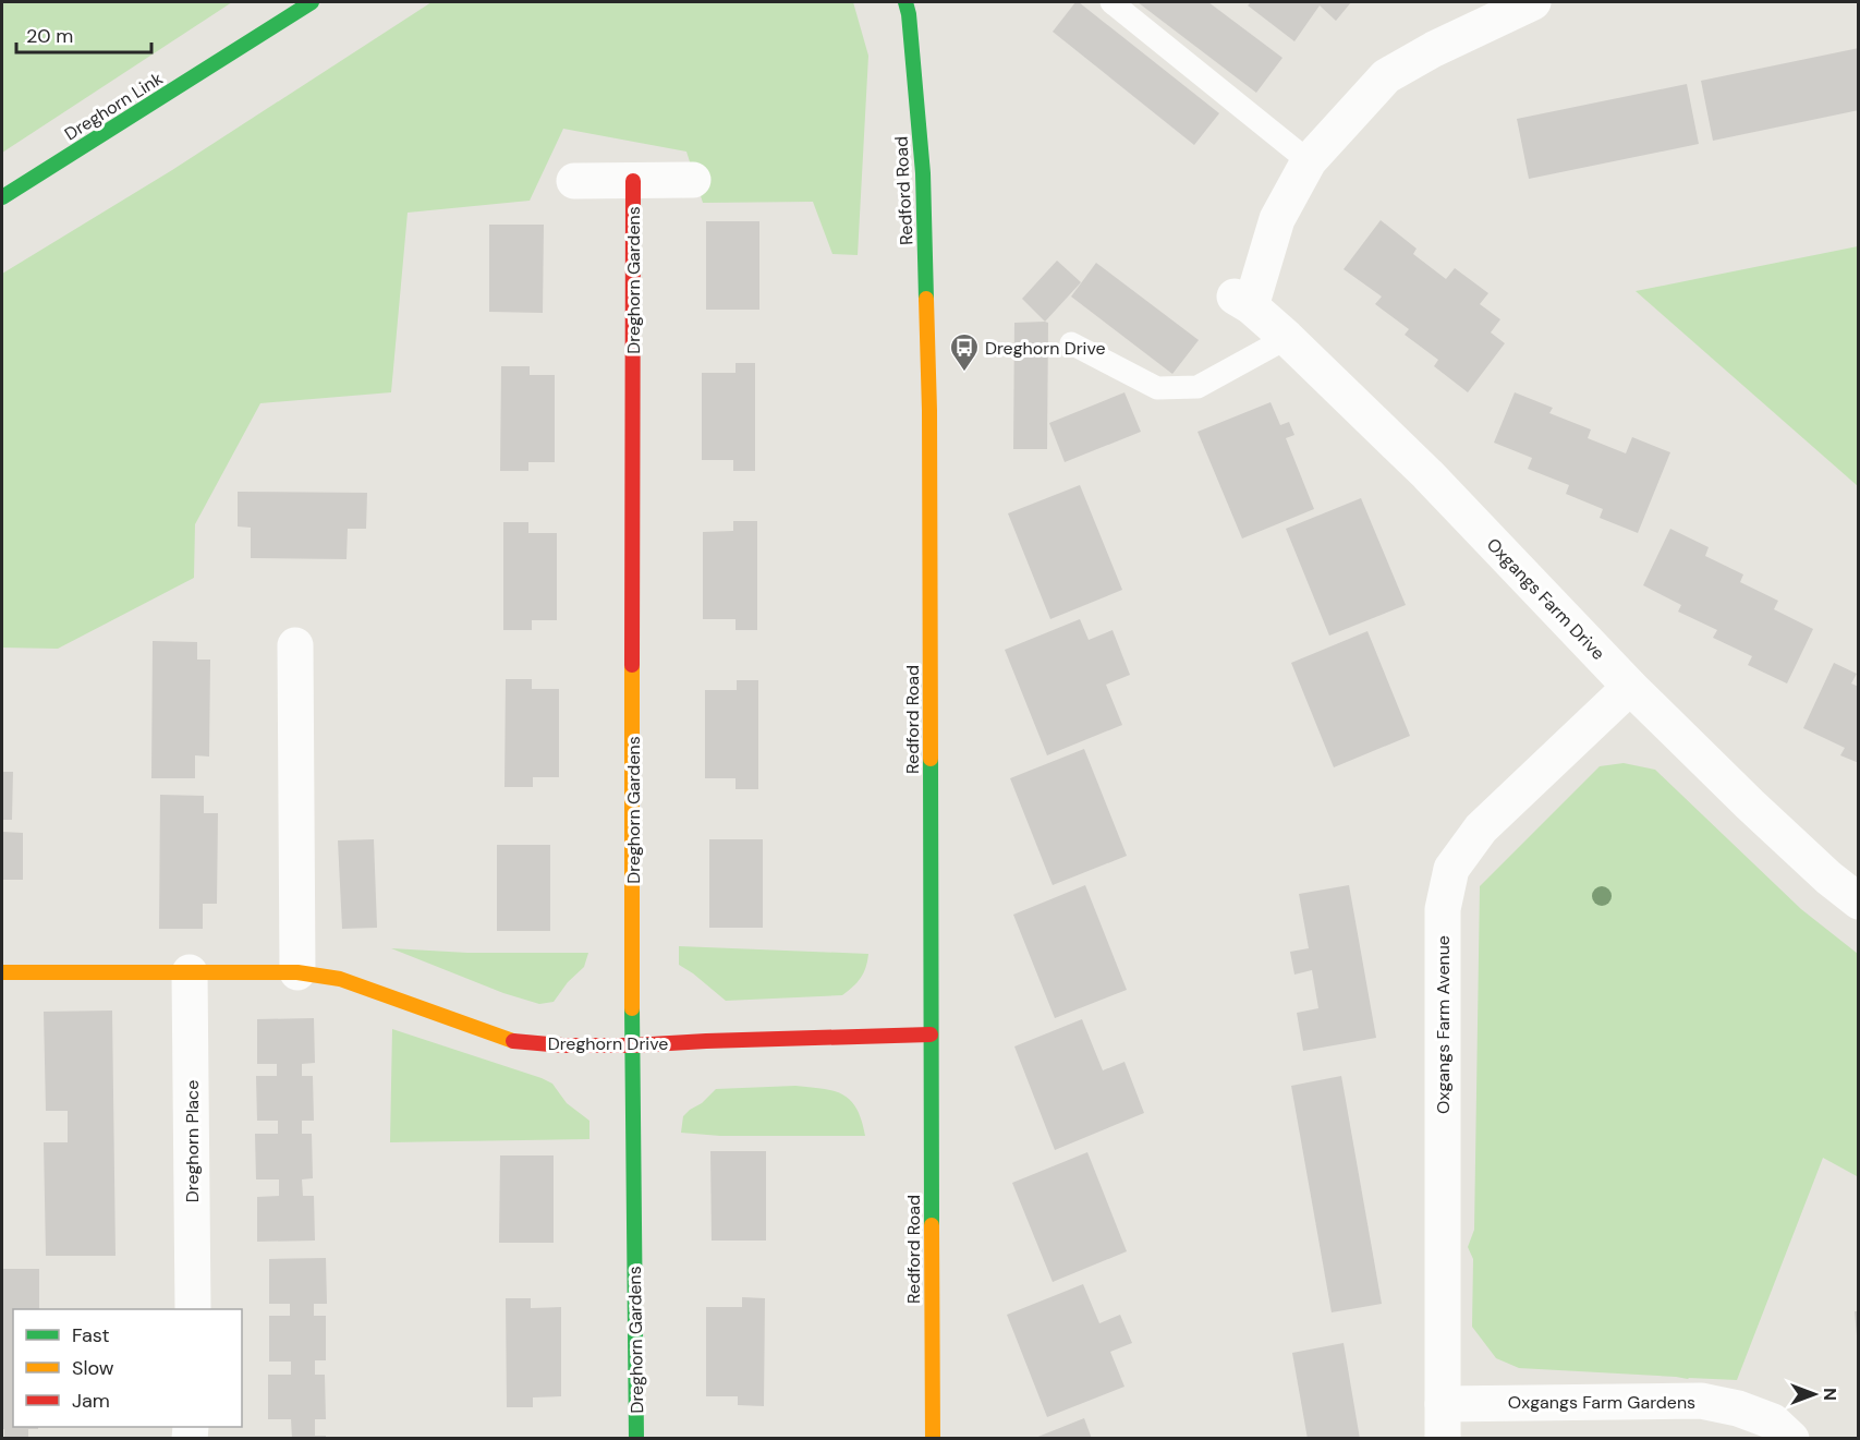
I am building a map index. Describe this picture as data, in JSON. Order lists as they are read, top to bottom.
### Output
{
  "streets": {
    "street": [
      "Dreghorn Link",
      "Redford Road",
      "Dreghorn Gardens",
      "Oxgangs Farm Drive",
      "Oxgangs Farm Avenue",
      "Dreghorn Drive",
      "Dreghorn Place",
      "Oxgangs Farm Gardens"
    ]
  },
  "crossings": [
    ["Redford Road", "Dreghorn Drive"],
    ["Dreghorn Gardens", "Dreghorn Drive"],
    ["Oxgangs Farm Drive", "Oxgangs Farm Avenue"],
    ["Oxgangs Farm Avenue", "Oxgangs Farm Gardens"],
    ["Dreghorn Drive", "Dreghorn Place"]
  ],
  "places": {
    "bus stop": ["Dreghorn Drive"]
  },
  "legend": ["Fast", "Slow", "Jam"],
  "scale_bar": "20 m",
  "north": "right"
}
